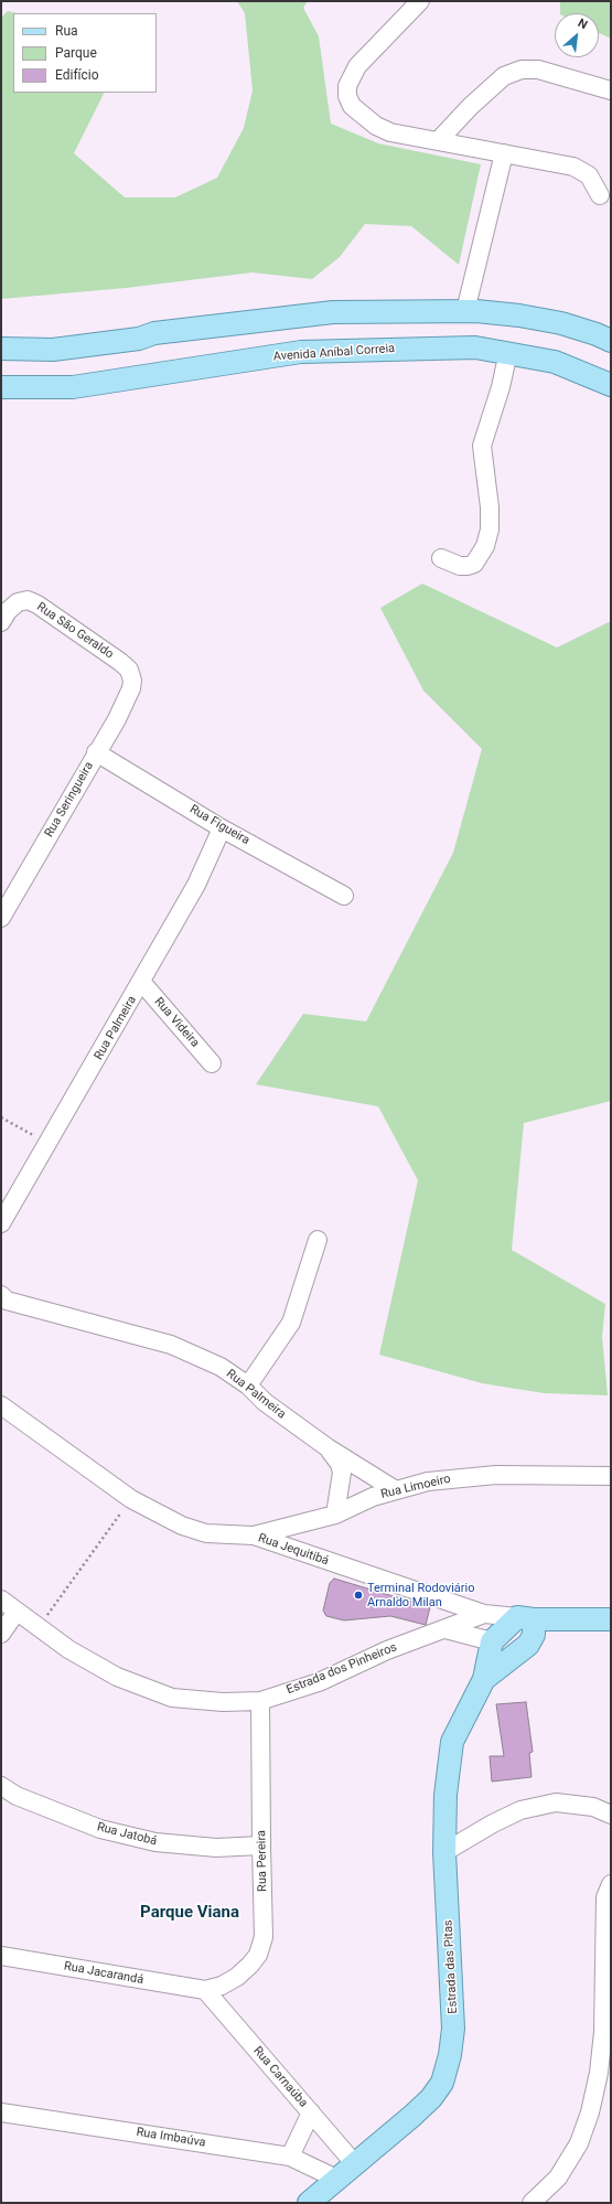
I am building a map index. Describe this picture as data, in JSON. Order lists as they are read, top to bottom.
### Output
{
  "streets": {
    "main road": ["Avenida Aníbal Correia", "Estrada dos Pinheiros", "Estrada das Pitas"],
    "street": [
      "Rua São Geraldo",
      "Rua Seringueira",
      "Rua Figueira",
      "Rua Videira",
      "Rua Palmeira",
      "Rua Limoeiro",
      "Rua Jequitibá",
      "Rua Jatobá",
      "Rua Pereira",
      "Rua Jacarandá",
      "Rua Carnaúba",
      "Rua Imbaúva"
    ]
  },
  "crossings": [
    ["Rua São Geraldo", "Rua Seringueira"],
    ["Rua Seringueira", "Rua Figueira"],
    ["Rua Figueira", "Rua Palmeira"],
    ["Rua Videira", "Rua Palmeira"],
    ["Rua Palmeira", "Rua Limoeiro"],
    ["Rua Limoeiro", "Rua Jequitibá"],
    ["Rua Jequitibá", "Estrada dos Pinheiros"],
    ["Estrada dos Pinheiros", "Rua Pereira"],
    ["Rua Jatobá", "Rua Pereira"],
    ["Rua Pereira", "Rua Jacarandá"],
    ["Rua Pereira", "Rua Carnaúba"],
    ["Estrada das Pitas", "Rua Carnaúba"],
    ["Estrada das Pitas", "Rua Imbaúva"],
    ["Rua Jacarandá", "Rua Carnaúba"]
  ],
  "districts": ["Parque Viana"],
  "places": ["Terminal Rodoviário Arnaldo Milan"],
  "legend": ["Rua", "Parque", "Edifício"],
  "north": "top right"
}
